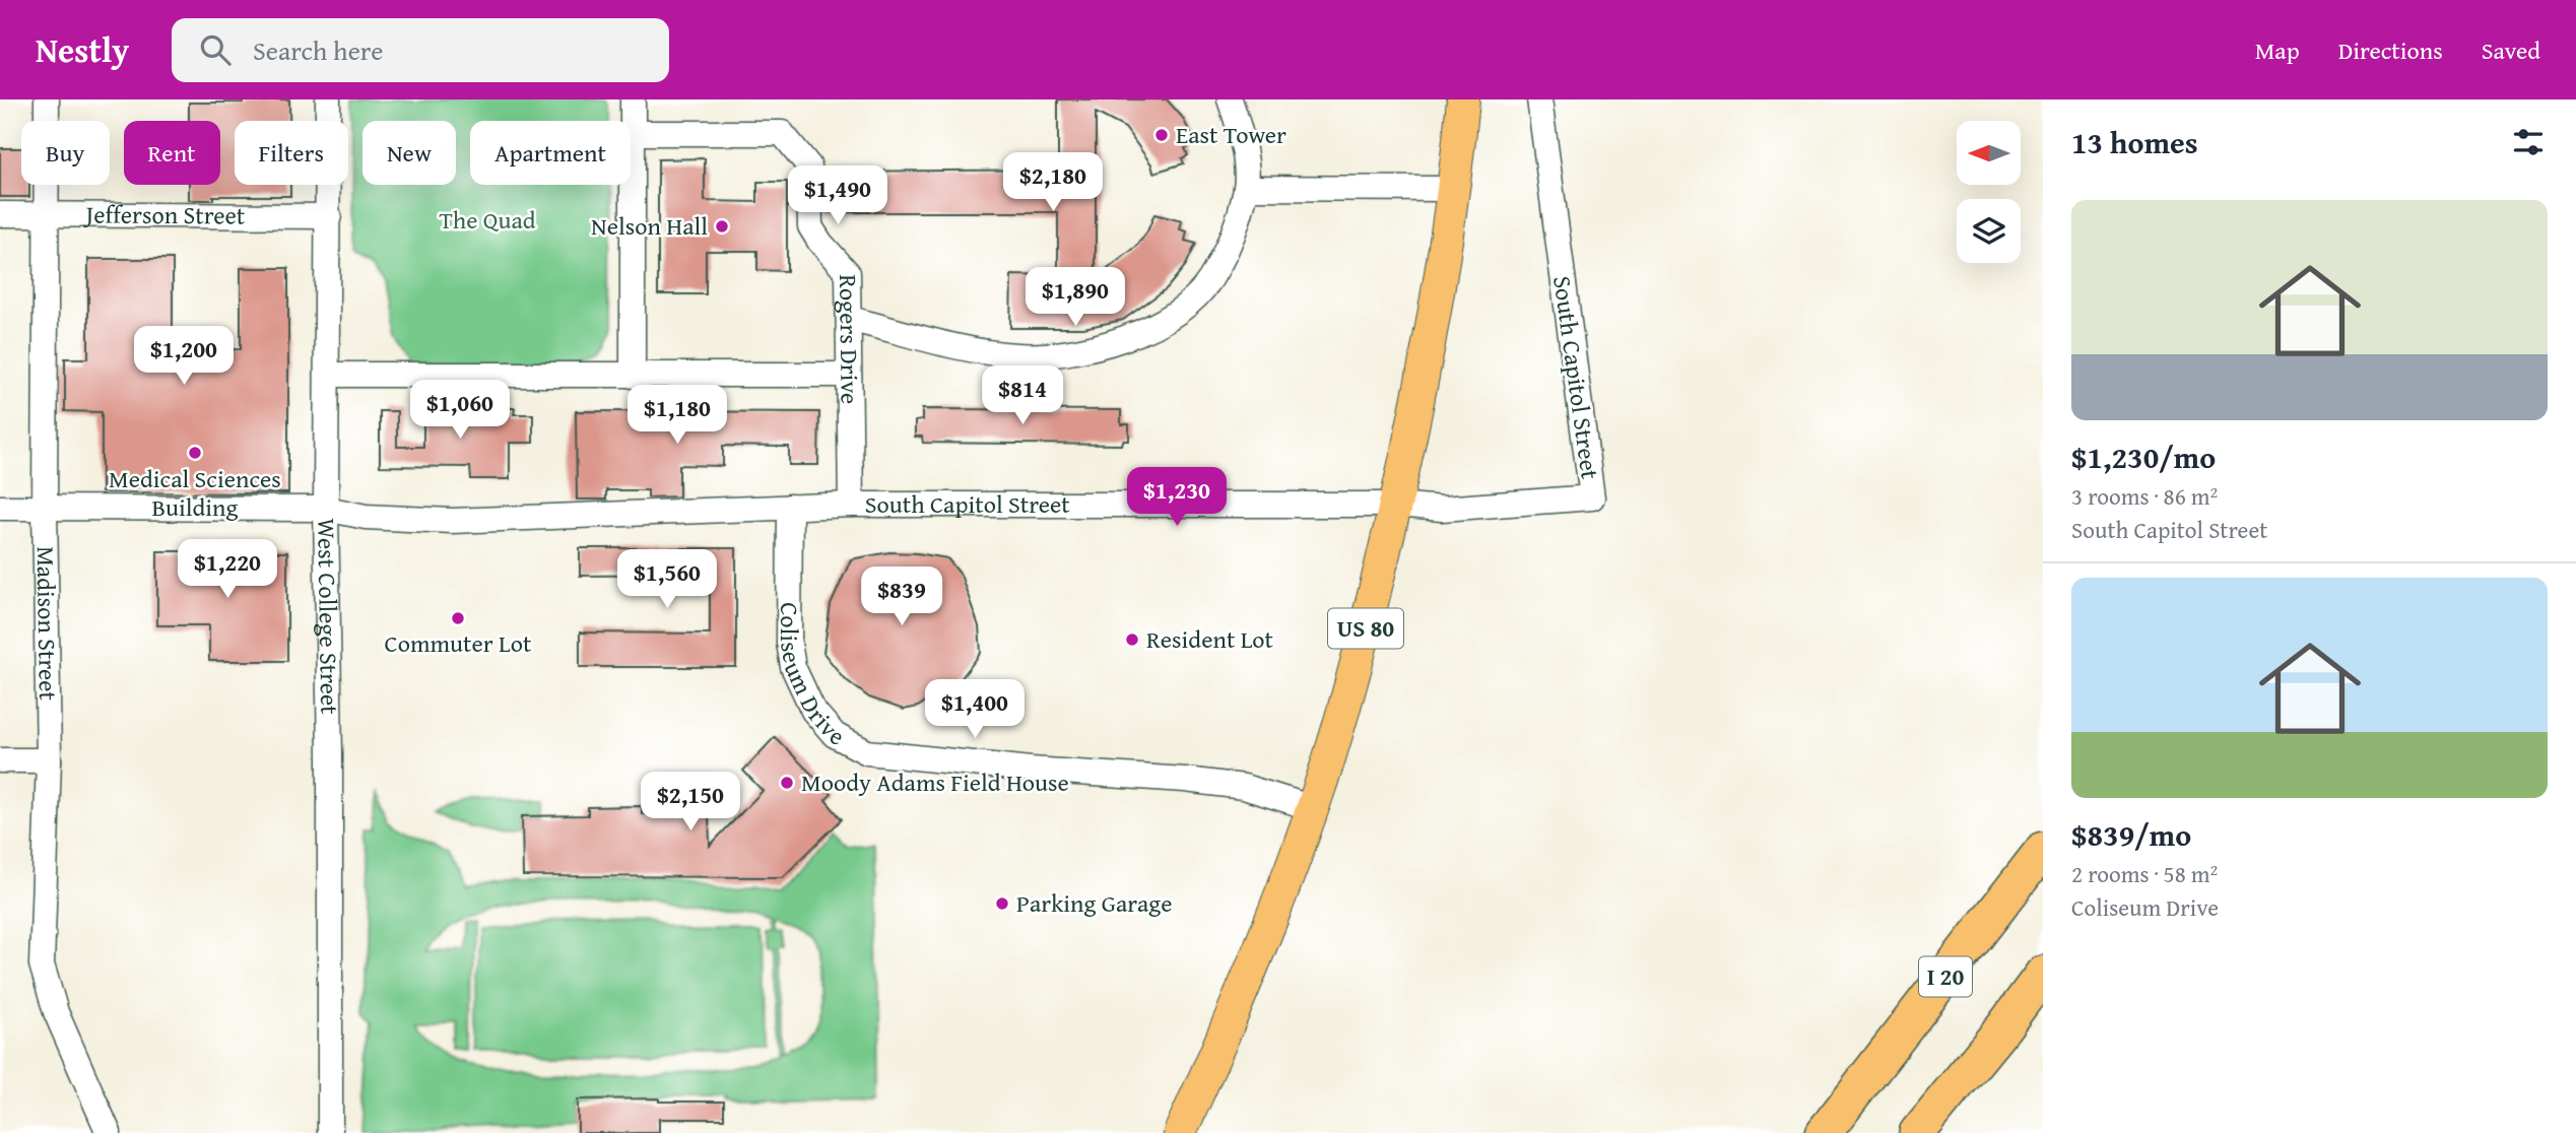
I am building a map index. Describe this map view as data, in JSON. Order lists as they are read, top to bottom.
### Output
{
  "streets": {
    "highway": ["I 20"],
    "main road": ["US 80"],
    "street": [
      "Jefferson Street",
      "Rogers Drive",
      "South Capitol Street",
      "West College Street",
      "Madison Street",
      "Coliseum Drive"
    ]
  },
  "crossings": [
    ["Jefferson Street", "West College Street"],
    ["Jefferson Street", "Madison Street"],
    ["Rogers Drive", "South Capitol Street"],
    ["South Capitol Street", "West College Street"],
    ["South Capitol Street", "Madison Street"],
    ["South Capitol Street", "US 80"],
    ["South Capitol Street", "Coliseum Drive"],
    ["US 80", "Coliseum Drive"]
  ],
  "parks": ["The Quad"],
  "places": [
    "East Tower",
    "Nelson Hall",
    "Medical Sciences Building",
    "Commuter Lot",
    "Resident Lot",
    "Moody Adams Field House",
    "Parking Garage"
  ],
  "north": "left",
  "page": {
    "header": "Nestly",
    "search": "Search here",
    "nav": ["Map", "Directions", "Saved"],
    "heading": "13 homes",
    "chip": [
      "Buy",
      "Rent",
      "Filters",
      "New",
      "Apartment"
    ],
    "price": [
      "$2,180",
      "$1,490",
      "$1,890",
      "$1,200",
      "$814",
      "$1,060",
      "$1,180",
      "$1,230",
      "$1,220",
      "$1,560",
      "$839",
      "$1,400",
      "$2,150"
    ],
    "list": [
      {
        "name": "$1,230/mo",
        "note": "3 rooms · 86 m² · South Capitol Street"
      },
      {
        "name": "$839/mo",
        "note": "2 rooms · 58 m² · Coliseum Drive"
      }
    ]
  }
}
